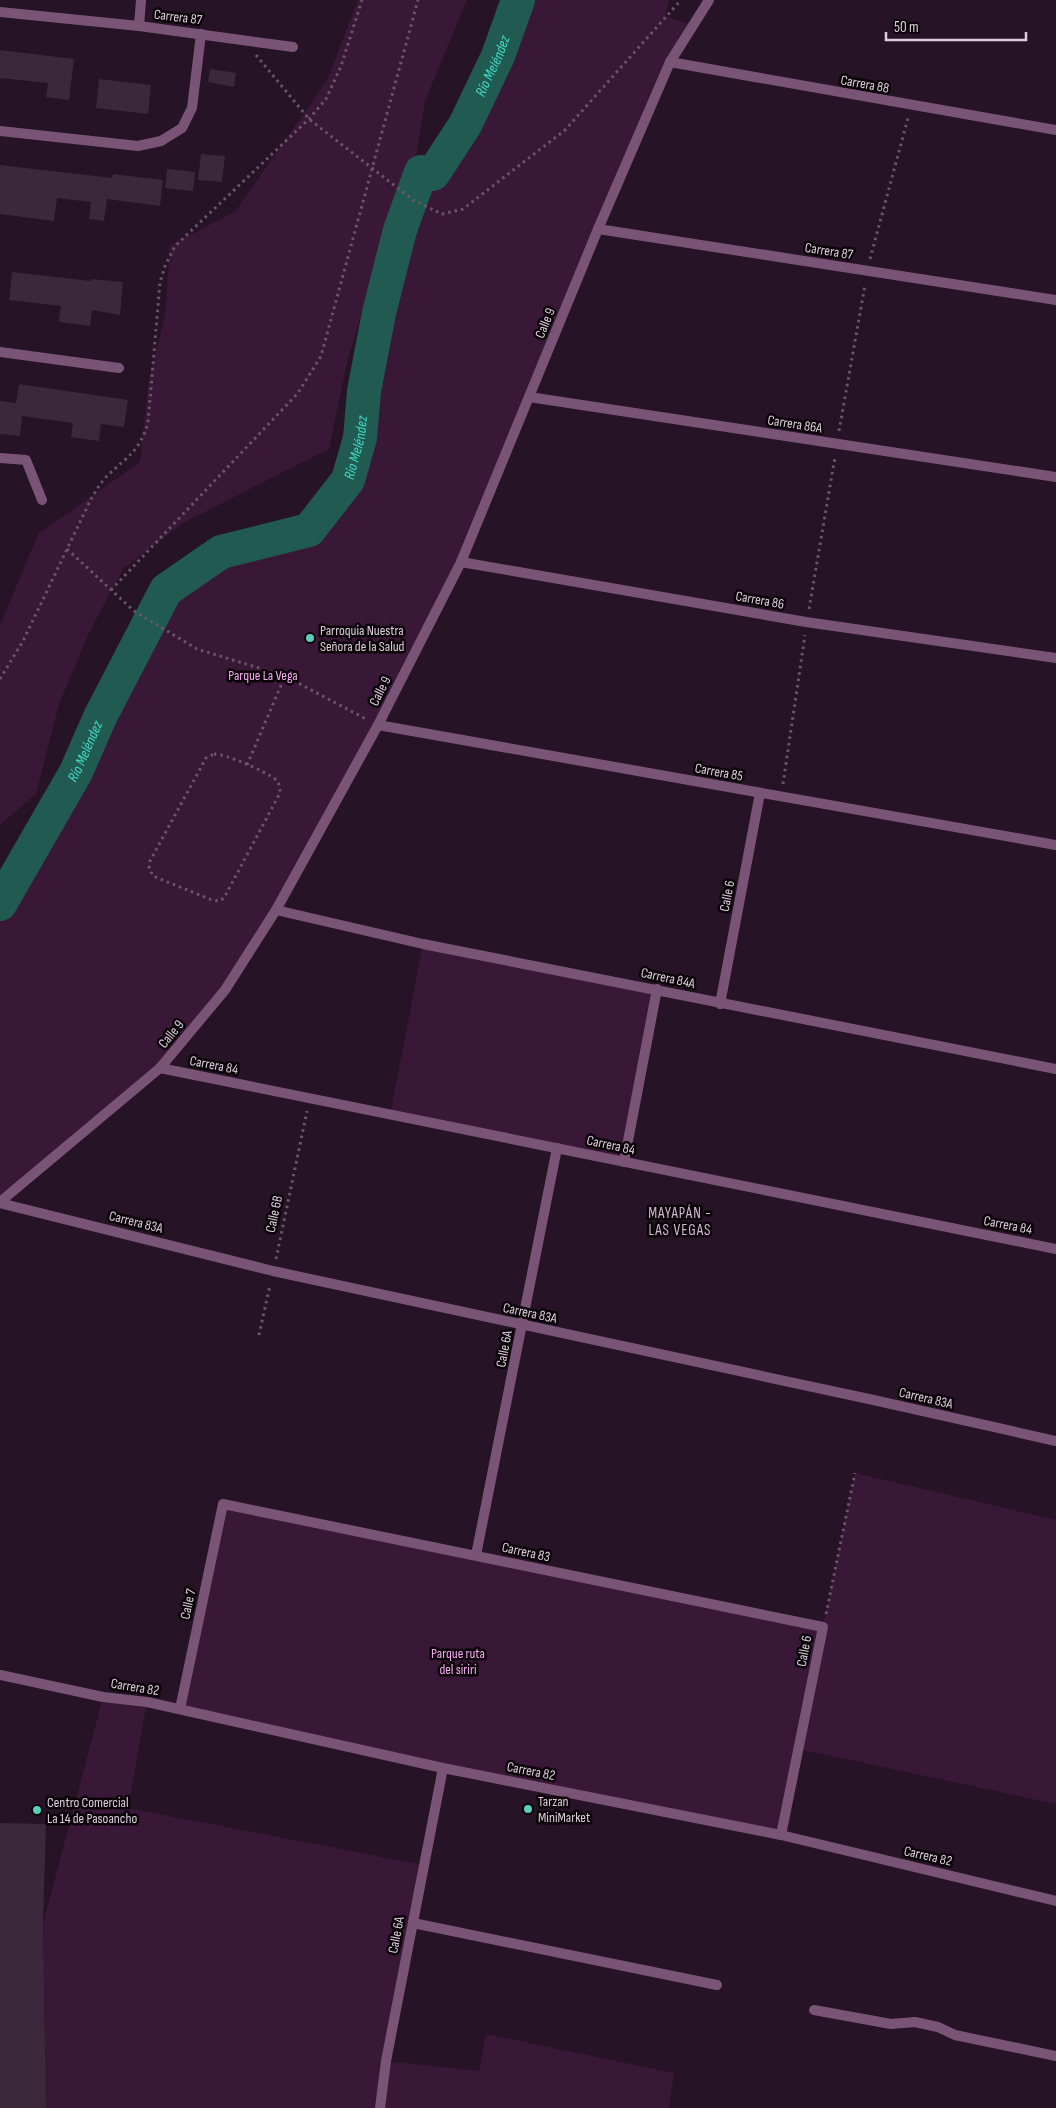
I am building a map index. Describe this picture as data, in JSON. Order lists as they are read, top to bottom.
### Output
{
  "streets": {
    "street": [
      "Carrera 87",
      "Carrera 88",
      "Calle 9",
      "Carrera 86A",
      "Carrera 86",
      "Carrera 85",
      "Calle 6",
      "Carrera 84A",
      "Carrera 84",
      "Carrera 83A",
      "Calle 6A",
      "Carrera 83",
      "Calle 7",
      "Carrera 82"
    ],
    "path": ["Calle 6B"]
  },
  "crossings": [
    ["Carrera 87", "Calle 9"],
    ["Carrera 88", "Calle 9"],
    ["Calle 9", "Carrera 86A"],
    ["Calle 9", "Carrera 86"],
    ["Calle 9", "Carrera 85"],
    ["Calle 9", "Carrera 84A"],
    ["Calle 9", "Carrera 84"],
    ["Calle 9", "Carrera 83A"],
    ["Carrera 85", "Calle 6"],
    ["Calle 6", "Carrera 84A"],
    ["Calle 6", "Carrera 83"],
    ["Calle 6", "Carrera 82"],
    ["Carrera 84", "Calle 6B"],
    ["Carrera 84", "Calle 6A"],
    ["Calle 6B", "Carrera 83A"],
    ["Carrera 83A", "Calle 6A"],
    ["Calle 6A", "Carrera 83"],
    ["Calle 6A", "Carrera 82"],
    ["Carrera 83", "Calle 7"],
    ["Calle 7", "Carrera 82"]
  ],
  "districts": ["MAYAPÁN - LAS VEGAS"],
  "water": ["Río Meléndez"],
  "parks": ["Parque La Vega", "Parque ruta del siriri"],
  "places": ["Parroquia Nuestra Señora de la Salud", "Tarzan MiniMarket", "Centro Comercial La 14 de Pasoancho"],
  "scale_bar": "50 m"
}
